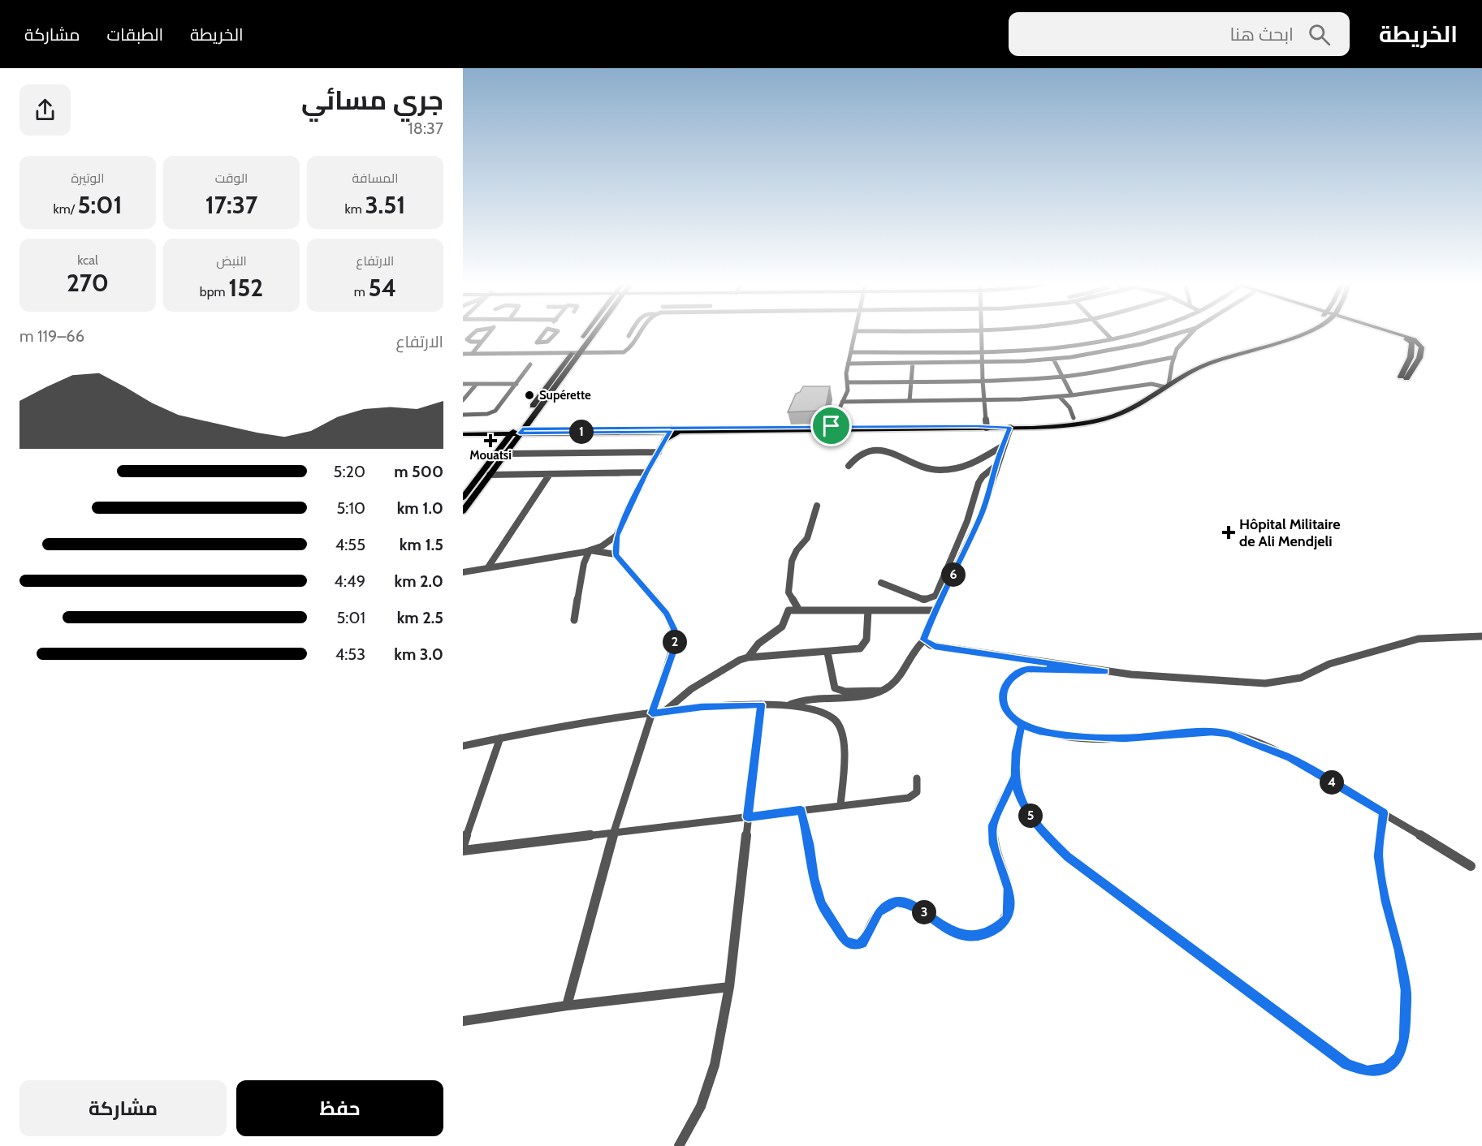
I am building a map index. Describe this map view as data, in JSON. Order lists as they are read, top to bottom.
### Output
{
  "places": {
    "other": ["Supérette"],
    "health": ["Mouatsi", "Hôpital Militaire de Ali Mendjeli"]
  },
  "page": {
    "header": "الخريطة",
    "search": "ابحث هنا",
    "nav": ["الخريطة", "الطبقات", "مشاركة"],
    "heading": ["جري مسائي", "18:37"],
    "stats": [
      ["المسافة", "3.51 km"],
      ["الوقت", "17:37"],
      ["الوتيرة", "5:01 /km"],
      ["الارتفاع", "54 m"],
      ["النبض", "152 bpm"],
      ["kcal", "270"]
    ],
    "chart": ["الارتفاع", "66–119 m"],
    "pins": [
      "1",
      "6",
      "2",
      "4",
      "5",
      "3"
    ],
    "list": [
      {
        "name": "500 m",
        "note": "5:20"
      },
      {
        "name": "1.0 km",
        "note": "5:10"
      },
      {
        "name": "1.5 km",
        "note": "4:55"
      },
      {
        "name": "2.0 km",
        "note": "4:49"
      },
      {
        "name": "2.5 km",
        "note": "5:01"
      },
      {
        "name": "3.0 km",
        "note": "4:53"
      }
    ],
    "buttons": ["حفظ", "مشاركة"]
  }
}
